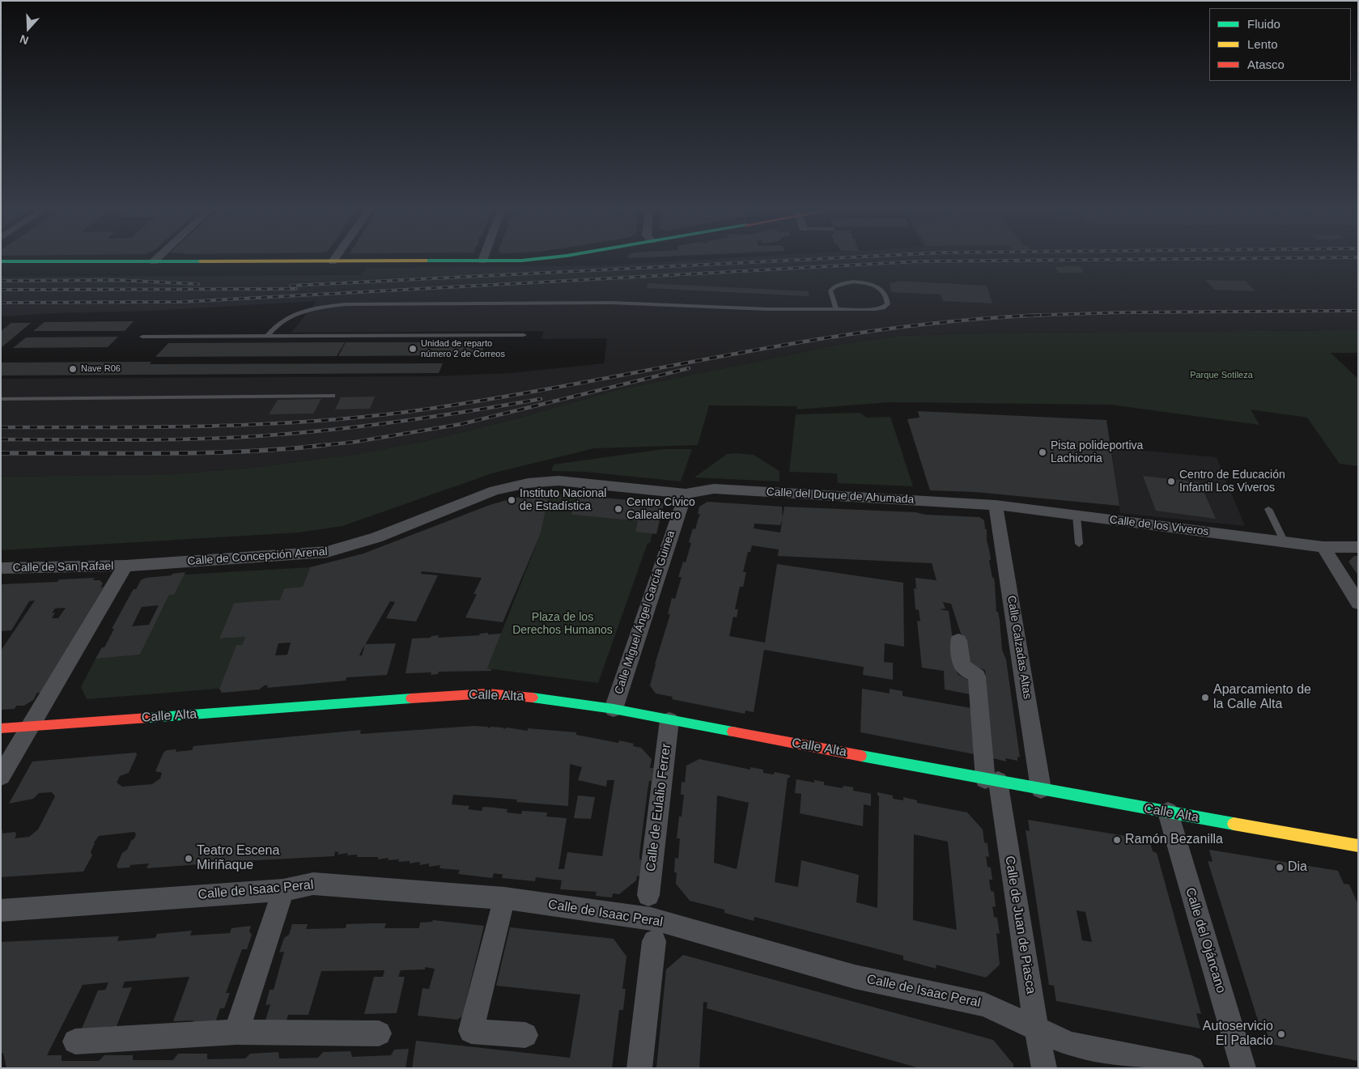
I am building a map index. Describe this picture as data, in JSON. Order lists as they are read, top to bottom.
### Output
{
  "streets": {
    "main road": ["Calle Alta"],
    "street": [
      "Calle del Duque de Ahumada",
      "Calle de los Viveros",
      "Calle de Concepción Arenal",
      "Calle de San Rafael",
      "Calle Miguel Ángel García Guinea",
      "Calle Calzadas Altas",
      "Calle de Eulalio Ferrer",
      "Calle de Isaac Peral",
      "Calle de Juan de Piasca",
      "Calle del Ojáncano"
    ]
  },
  "crossings": [
    ["Calle del Duque de Ahumada", "Calle de los Viveros"],
    ["Calle del Duque de Ahumada", "Calle de Concepción Arenal"],
    ["Calle del Duque de Ahumada", "Calle Miguel Ángel García Guinea"],
    ["Calle del Duque de Ahumada", "Calle Calzadas Altas"],
    ["Calle de los Viveros", "Calle Calzadas Altas"],
    ["Calle de Concepción Arenal", "Calle de San Rafael"],
    ["Calle de Concepción Arenal", "Calle Miguel Ángel García Guinea"],
    ["Calle Miguel Ángel García Guinea", "Calle Alta"],
    ["Calle Calzadas Altas", "Calle Alta"],
    ["Calle Alta", "Calle de Eulalio Ferrer"],
    ["Calle Alta", "Calle de Juan de Piasca"],
    ["Calle Alta", "Calle del Ojáncano"],
    ["Calle de Isaac Peral", "Calle de Juan de Piasca"]
  ],
  "parks": ["Parque Sotileza", "Plaza de los Derechos Humanos"],
  "places": [
    "Unidad de reparto número 2 de Correos",
    "Nave R06",
    "Pista polideportiva Lachicoria",
    "Centro de Educación Infantil Los Viveros",
    "Instituto Nacional de Estadística",
    "Centro Cívico Callealtero",
    "Aparcamiento de la Calle Alta",
    "Ramón Bezanilla",
    "Teatro Escena Miriñaque",
    "Dia",
    "Autoservicio El Palacio"
  ],
  "legend": ["Fluido", "Lento", "Atasco"],
  "north": "bottom"
}
